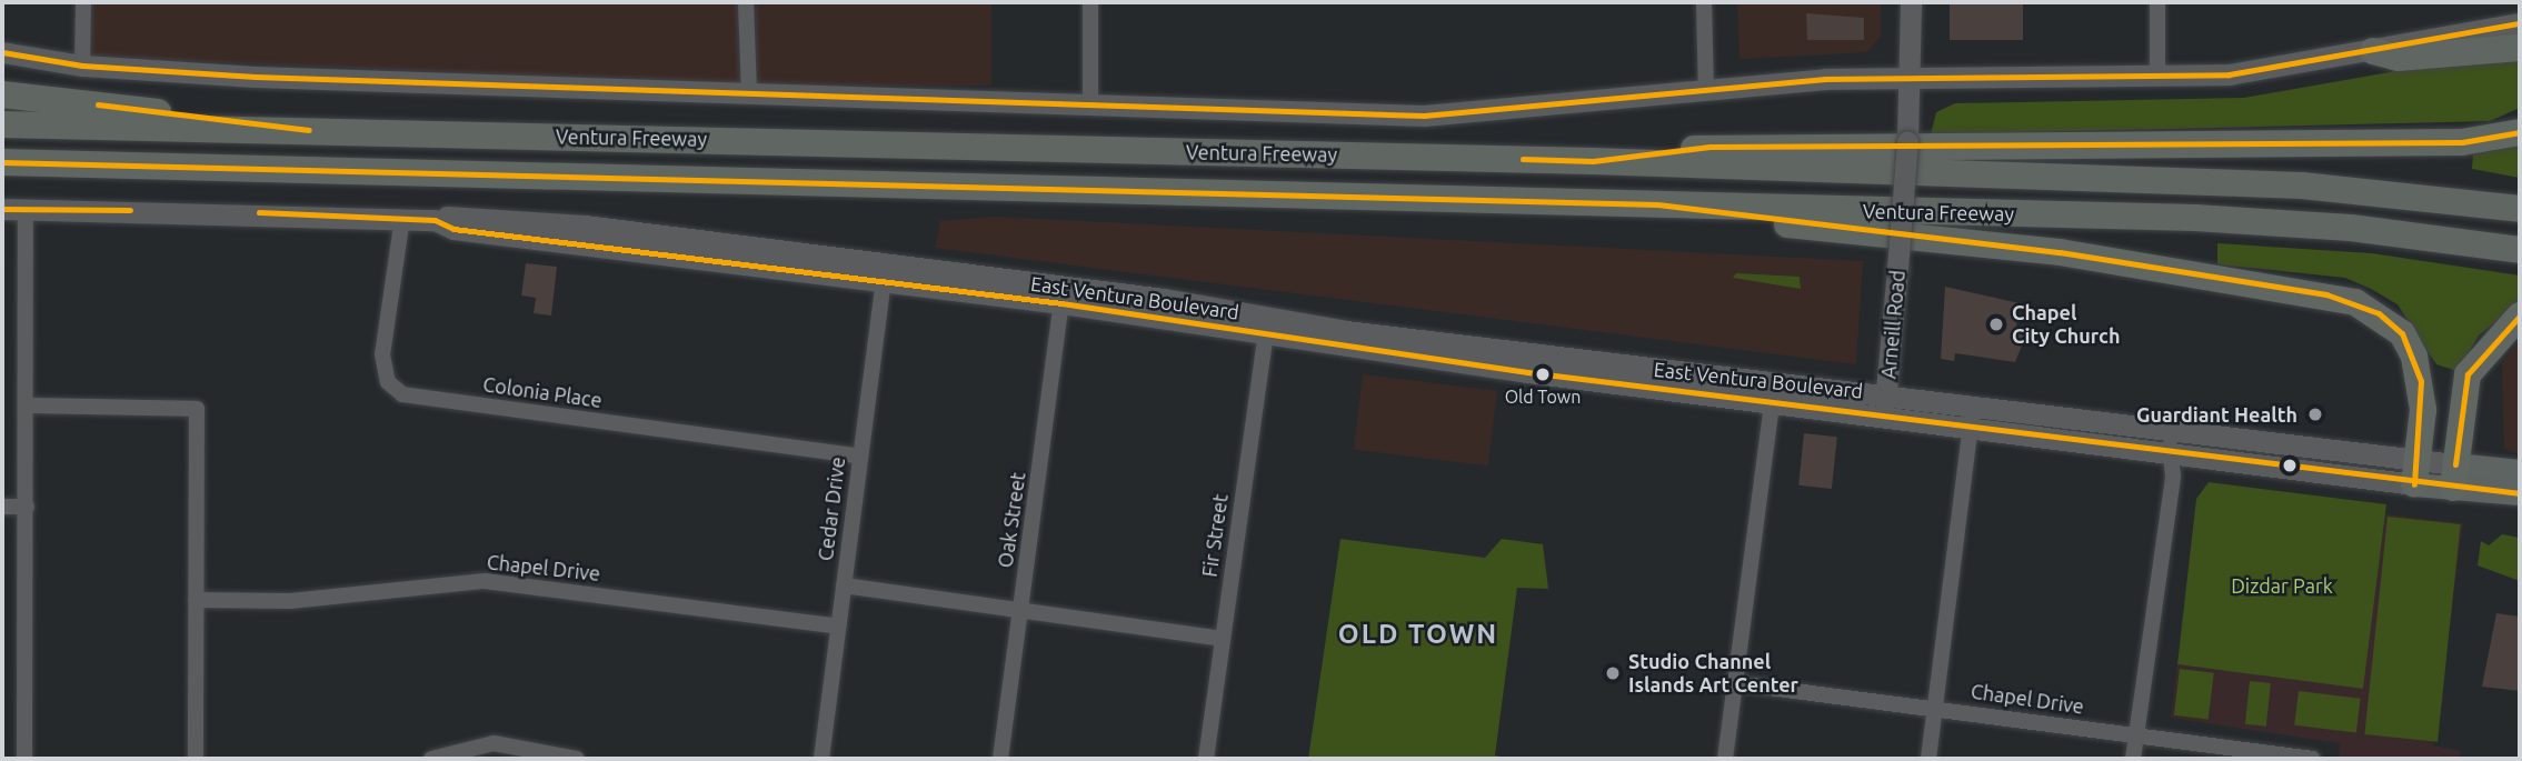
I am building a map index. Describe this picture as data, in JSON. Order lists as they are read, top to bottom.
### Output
{
  "streets": {
    "highway": ["Ventura Freeway"],
    "main road": ["East Ventura Boulevard", "Arneill Road"],
    "street": [
      "Colonia Place",
      "Cedar Drive",
      "Oak Street",
      "Fir Street",
      "Chapel Drive"
    ]
  },
  "crossings": [
    ["East Ventura Boulevard", "Arneill Road"],
    ["East Ventura Boulevard", "Colonia Place"],
    ["East Ventura Boulevard", "Cedar Drive"],
    ["East Ventura Boulevard", "Oak Street"],
    ["East Ventura Boulevard", "Fir Street"],
    ["Colonia Place", "Cedar Drive"],
    ["Cedar Drive", "Chapel Drive"]
  ],
  "districts": ["OLD TOWN"],
  "parks": ["Dizdar Park"],
  "places": [
    "Chapel City Church",
    "Old Town",
    "Guardiant Health",
    "Studio Channel Islands Art Center"
  ]
}
